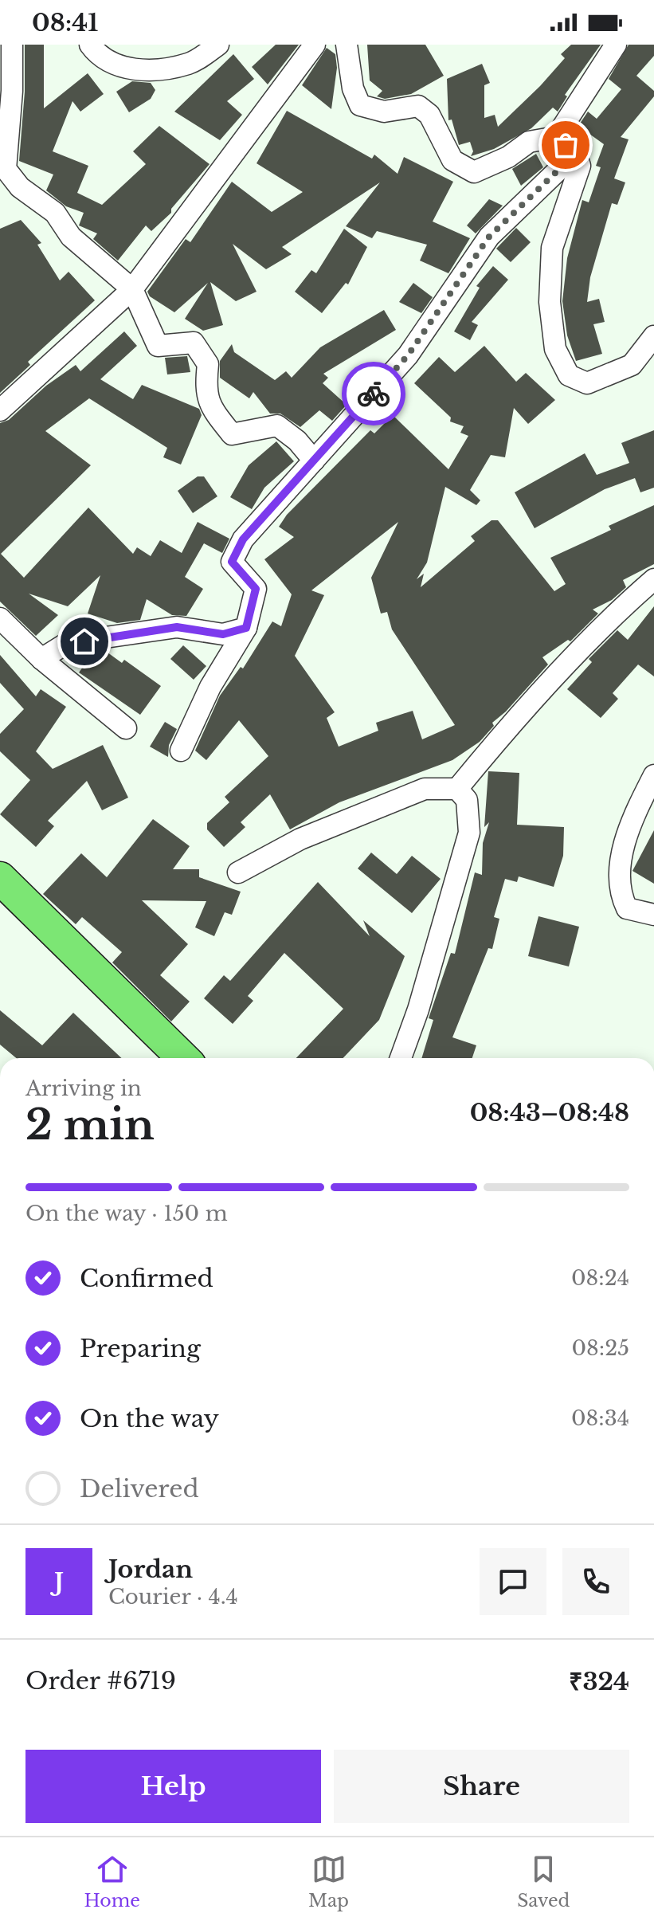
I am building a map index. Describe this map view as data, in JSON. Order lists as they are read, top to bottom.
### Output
{
  "page": {
    "status": "08:41",
    "heading": ["2 min", "Arriving in", "08:43–08:48"],
    "panel": [
      "Jordan",
      "Courier · 4.4",
      "Order #6719",
      "₹324"
    ],
    "bar": "On the way · 150 m",
    "list": [
      ["Confirmed", "08:24"],
      ["Preparing", "08:25"],
      ["On the way", "08:34"],
      "Delivered"
    ],
    "round": "J",
    "buttons": ["Help", "Share"],
    "tabs": ["Home", "Map", "Saved"]
  }
}
